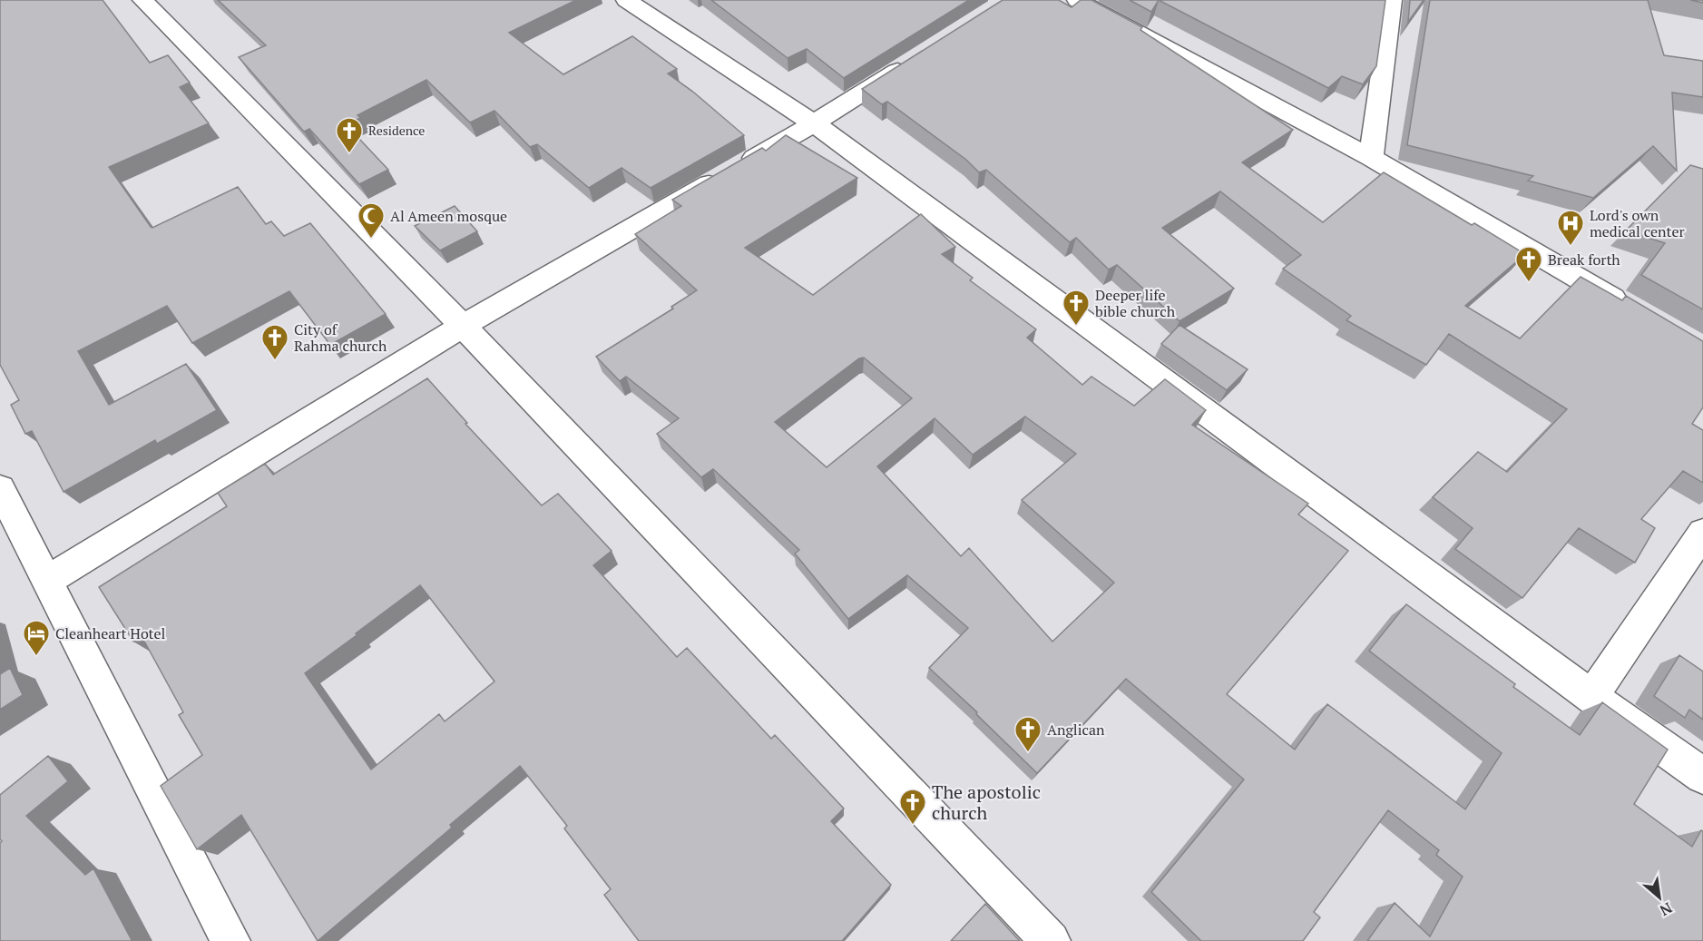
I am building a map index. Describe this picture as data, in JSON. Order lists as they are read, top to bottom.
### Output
{
  "places": {
    "church": [
      "Residence",
      "Break forth",
      "Deeper life bible church",
      "City of Rahma church",
      "Anglican",
      "The apostolic church"
    ],
    "mosque": ["Al Ameen mosque"],
    "hospital": ["Lord's own medical center"],
    "hotel": ["Cleanheart Hotel"]
  },
  "north": "bottom right"
}
